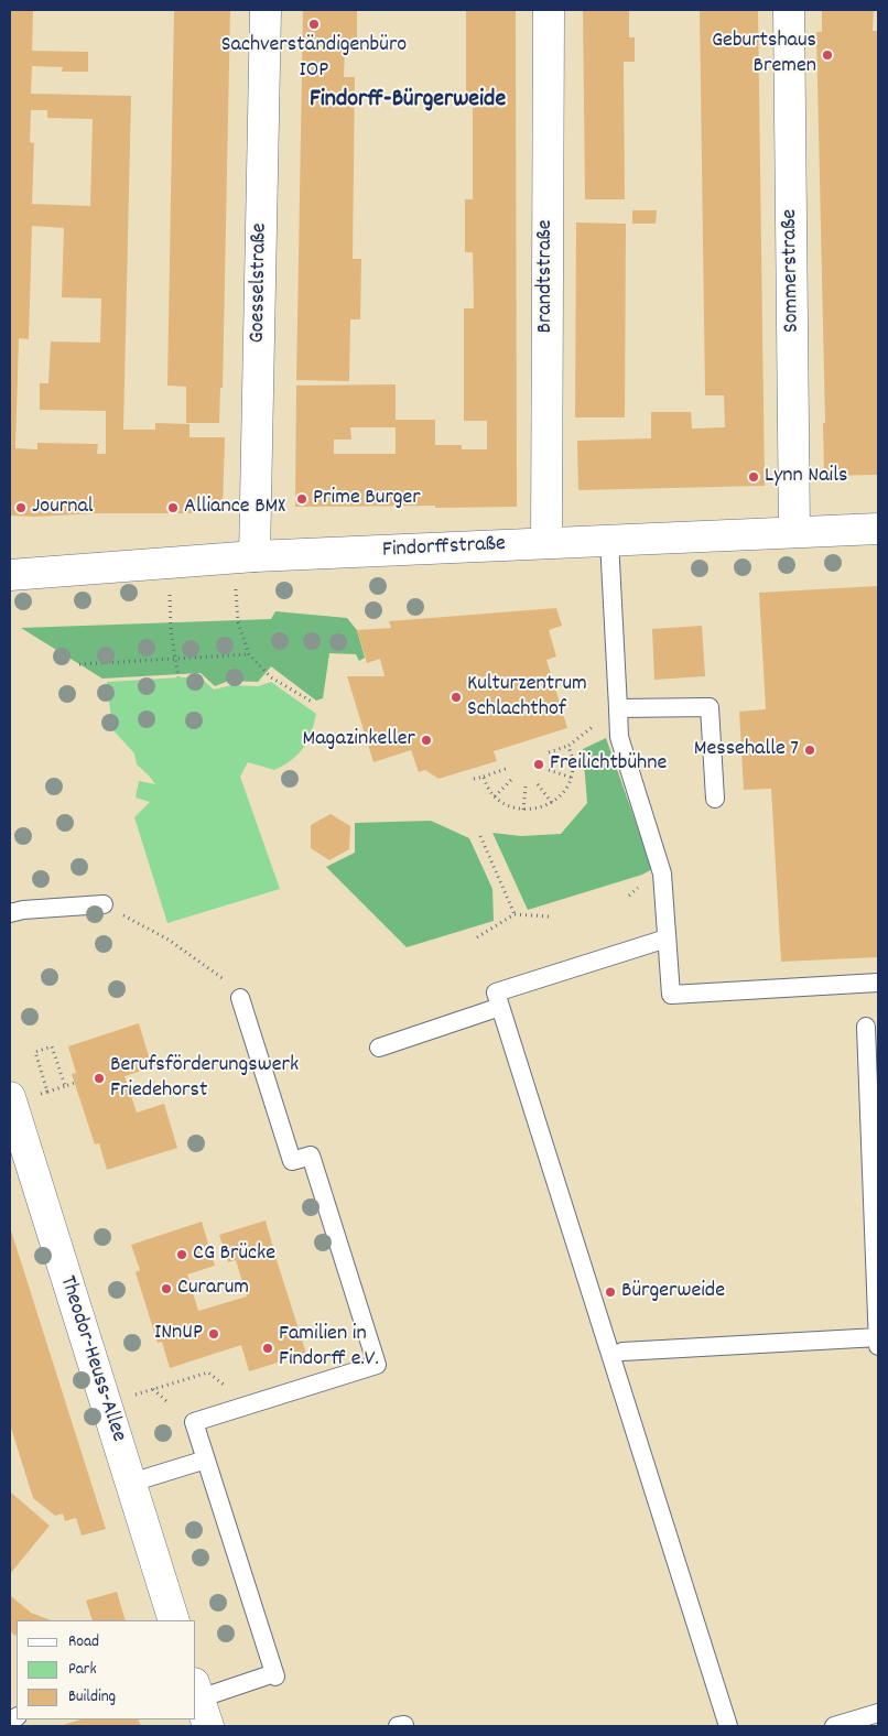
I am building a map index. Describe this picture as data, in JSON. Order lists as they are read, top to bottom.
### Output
{
  "streets": {
    "street": [
      "Sommerstraße",
      "Brandtstraße",
      "Goesselstraße",
      "Findorffstraße",
      "Theodor-Heuss-Allee"
    ]
  },
  "crossings": [
    ["Sommerstraße", "Findorffstraße"],
    ["Brandtstraße", "Findorffstraße"],
    ["Goesselstraße", "Findorffstraße"]
  ],
  "districts": ["Findorff-Bürgerweide"],
  "places": [
    "Sachverständigenbüro IOP",
    "Geburtshaus Bremen",
    "Lynn Nails",
    "Prime Burger",
    "Journal",
    "Alliance BMX",
    "Kulturzentrum Schlachthof",
    "Magazinkeller",
    "Messehalle 7",
    "Freilichtbühne",
    "Berufsförderungswerk Friedehorst",
    "CG Brücke",
    "Curarum",
    "Bürgerweide",
    "INnUP",
    "Familien in Findorff e.V."
  ],
  "legend": ["Road", "Park", "Building"]
}
